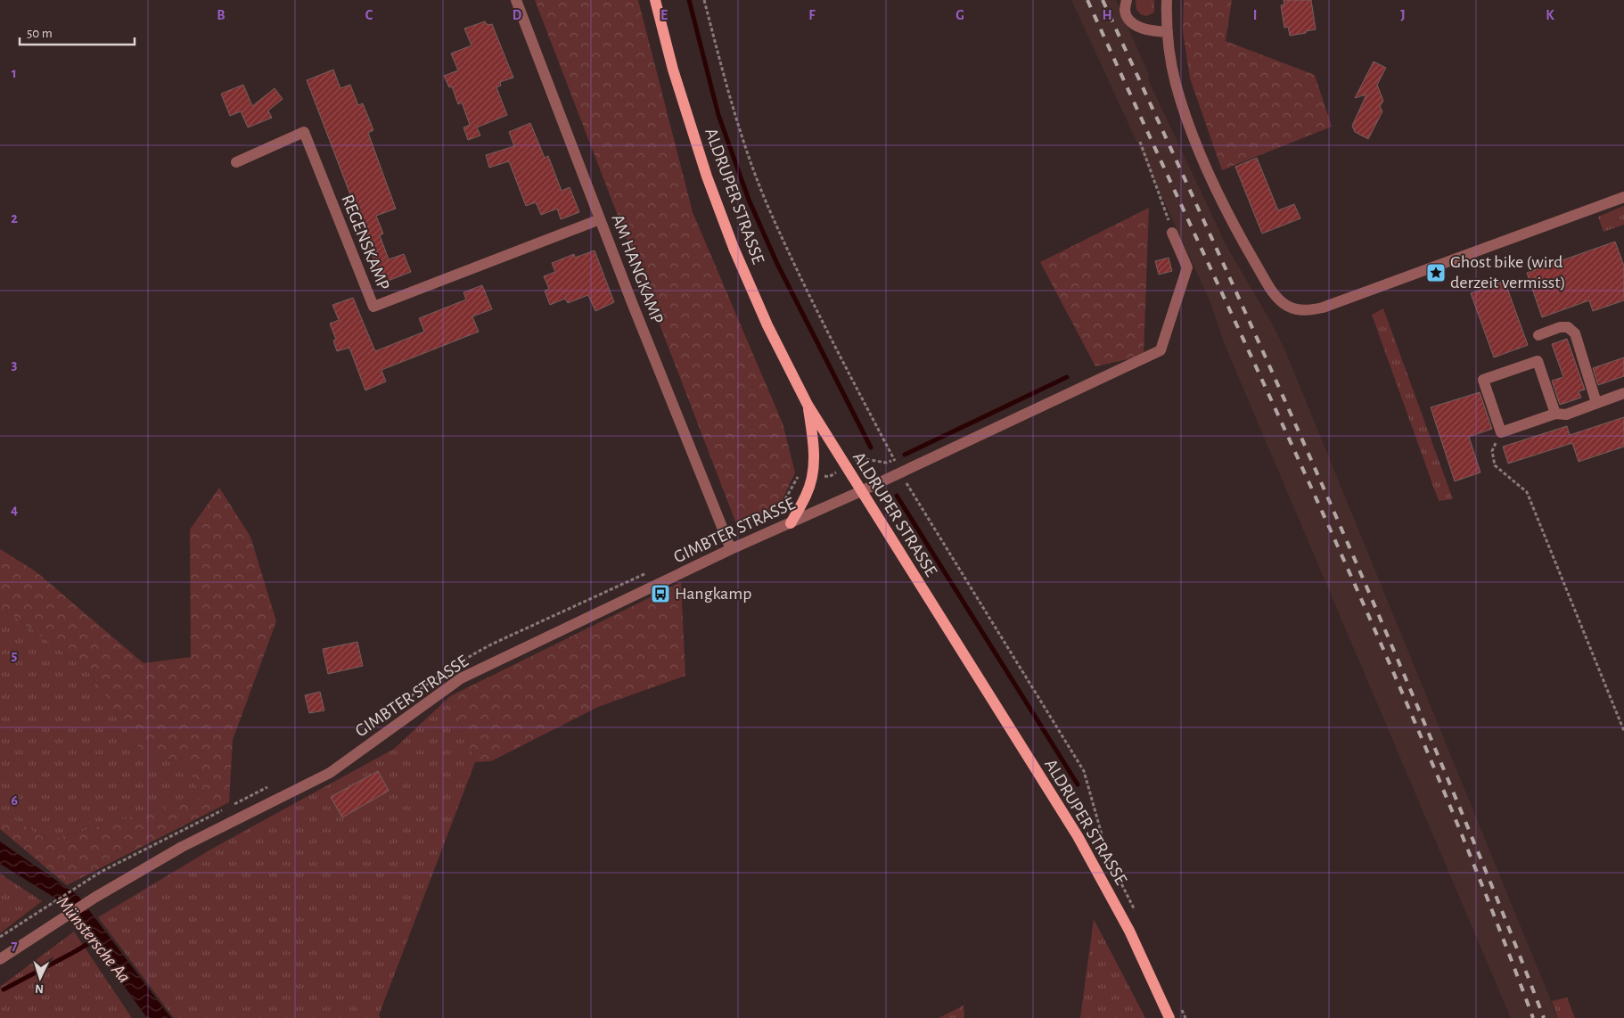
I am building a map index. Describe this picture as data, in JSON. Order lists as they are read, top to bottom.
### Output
{
  "streets": {
    "main road": ["ALDRUPER STRASSE"],
    "street": ["REGENSKAMP", "AM HANGKAMP", "GIMBTER STRASSE"]
  },
  "crossings": [
    ["ALDRUPER STRASSE", "GIMBTER STRASSE"],
    ["REGENSKAMP", "AM HANGKAMP"],
    ["AM HANGKAMP", "GIMBTER STRASSE"]
  ],
  "water": ["Münstersche Aa"],
  "places": {
    "place": ["Ghost bike (wird derzeit vermisst)"],
    "bus stop": ["Hangkamp"]
  },
  "scale_bar": "50 m",
  "north": "bottom",
  "grid": {
    "columns": [
      "B",
      "C",
      "D",
      "E",
      "F",
      "G",
      "H",
      "I",
      "J",
      "K"
    ],
    "rows": [
      "1",
      "2",
      "3",
      "4",
      "5",
      "6",
      "7"
    ]
  }
}
